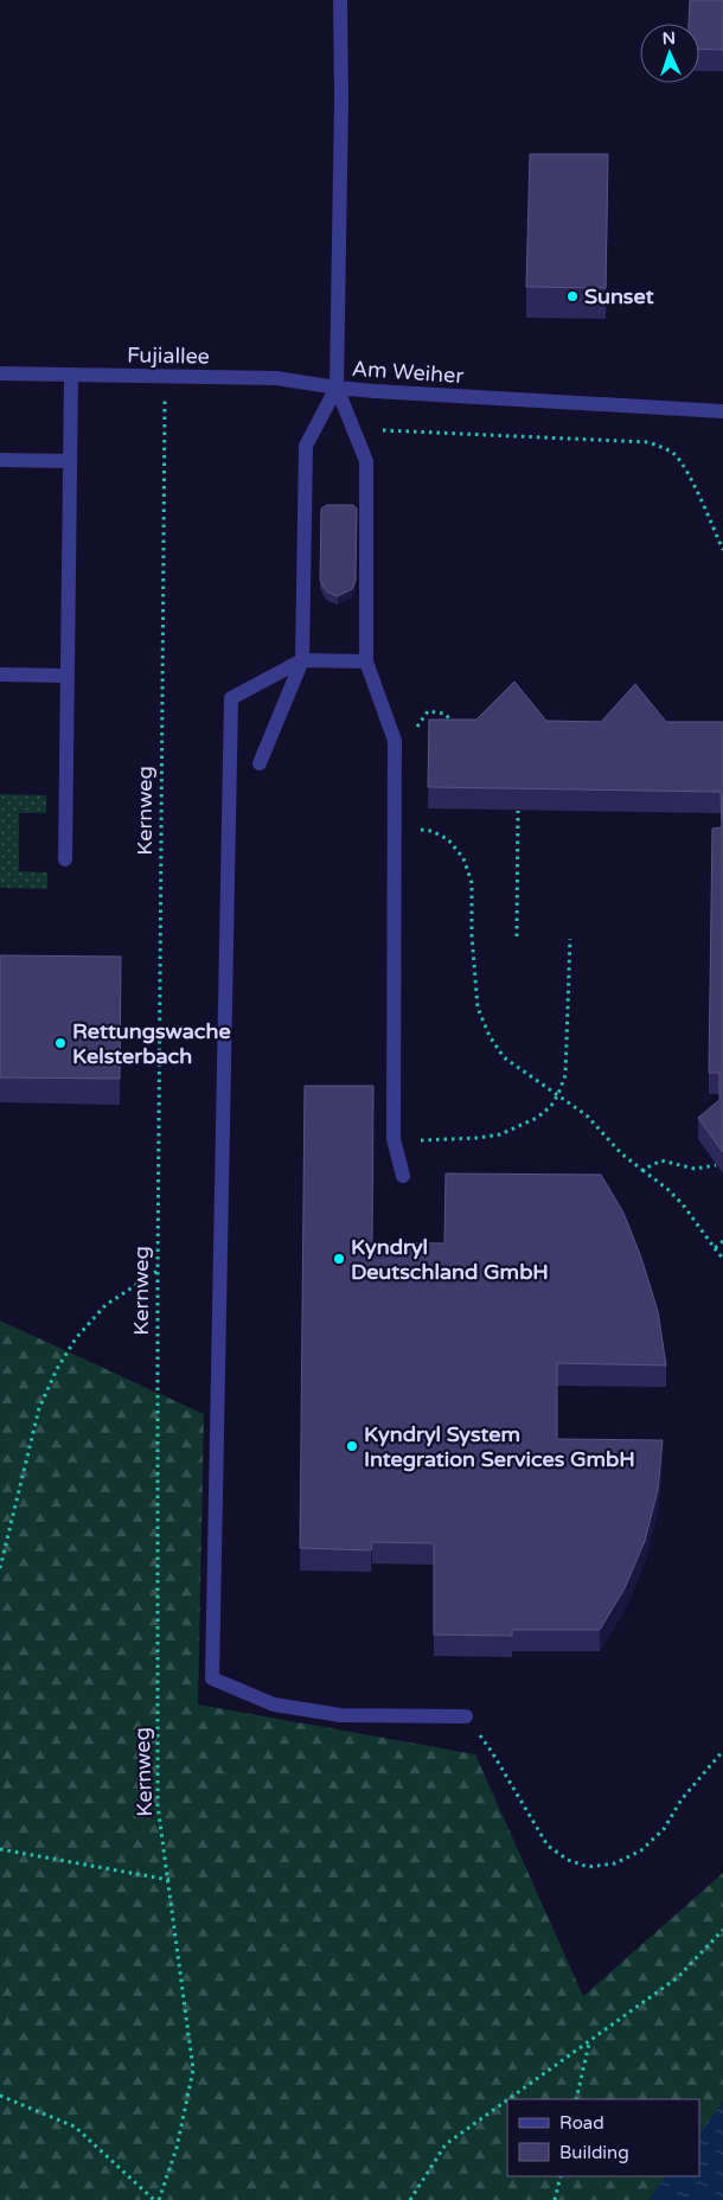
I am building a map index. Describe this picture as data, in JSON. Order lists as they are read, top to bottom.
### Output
{
  "streets": {
    "street": ["Fujiallee", "Am Weiher"],
    "path": ["Kernweg"]
  },
  "crossings": [
    ["Fujiallee", "Am Weiher"],
    ["Fujiallee", "Kernweg"]
  ],
  "places": [
    "Sunset",
    "Rettungswache Kelsterbach",
    "Kyndryl Deutschland GmbH",
    "Kyndryl System Integration Services GmbH"
  ],
  "legend": ["Road", "Building"],
  "north": "top"
}
